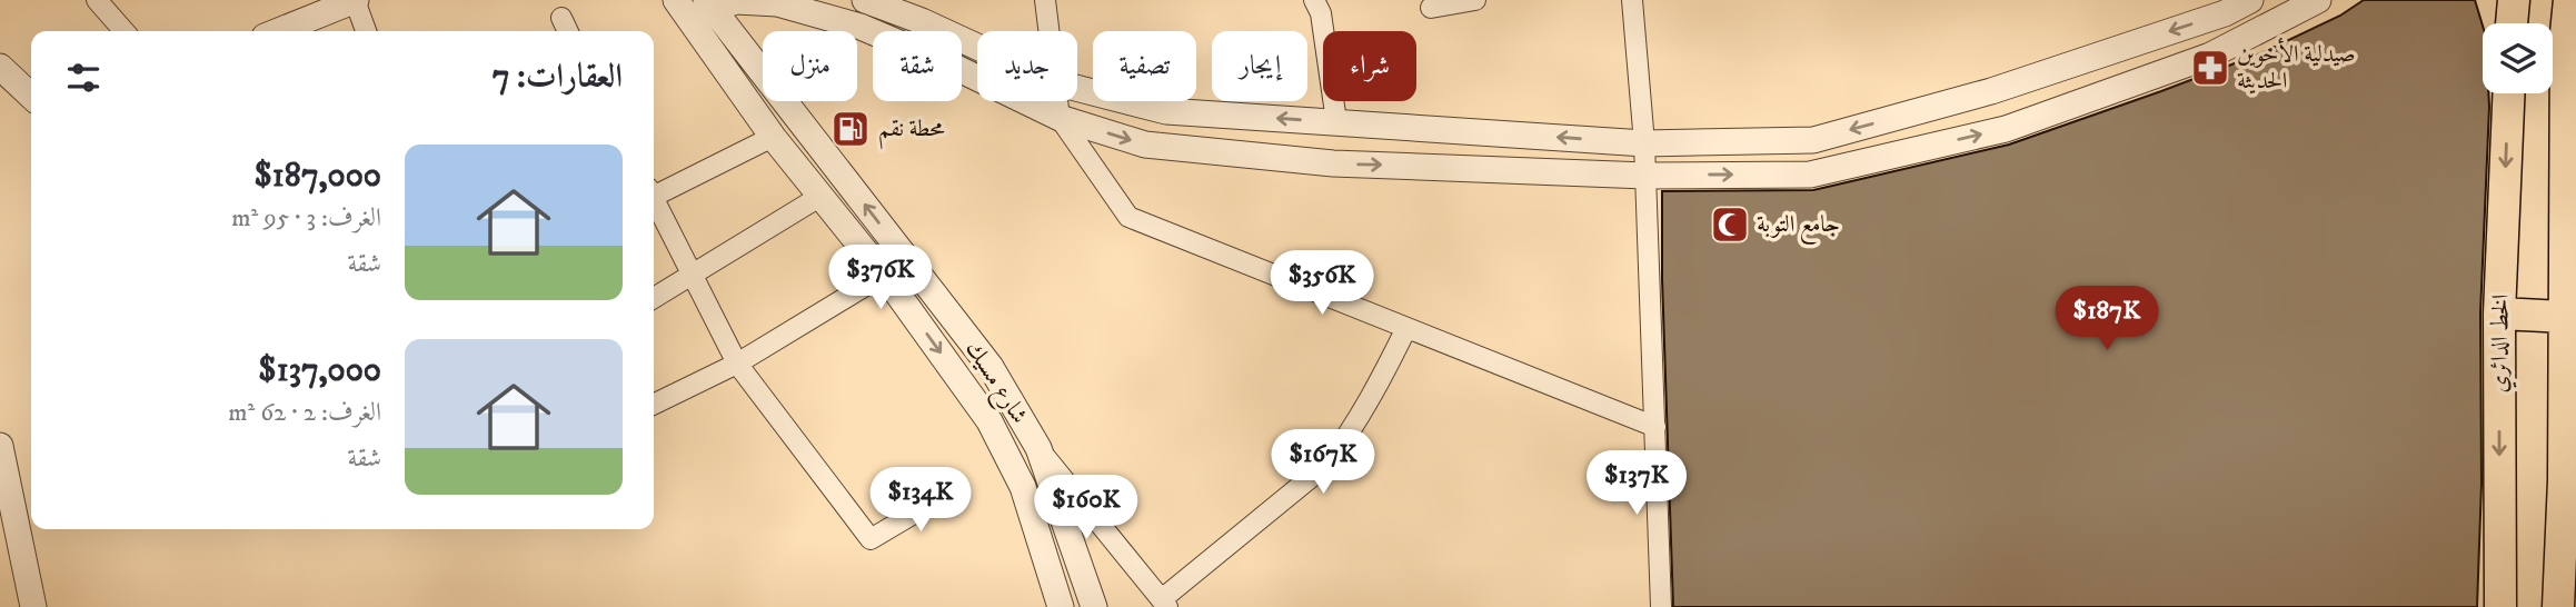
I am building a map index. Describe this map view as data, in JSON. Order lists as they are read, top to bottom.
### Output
{
  "streets": {
    "main road": ["الخط الدائري"],
    "street": ["شارع مسيك"]
  },
  "places": {
    "pharmacy": ["صيدلية الأخوين الحديثة"],
    "fuel station": ["محطة نقم"],
    "mosque": ["جامع التوبة"]
  },
  "page": {
    "chip": [
      "شراء",
      "إيجار",
      "تصفية",
      "جديد",
      "شقة",
      "منزل"
    ],
    "heading": "العقارات: 7",
    "list": [
      {
        "name": "$187,000",
        "note": "الغرف: 3 · 95 m² · شقة"
      },
      {
        "name": "$137,000",
        "note": "الغرف: 2 · 62 m² · شقة"
      }
    ],
    "price": [
      "$376K",
      "$356K",
      "$187K",
      "$167K",
      "$137K",
      "$134K",
      "$160K"
    ]
  }
}
